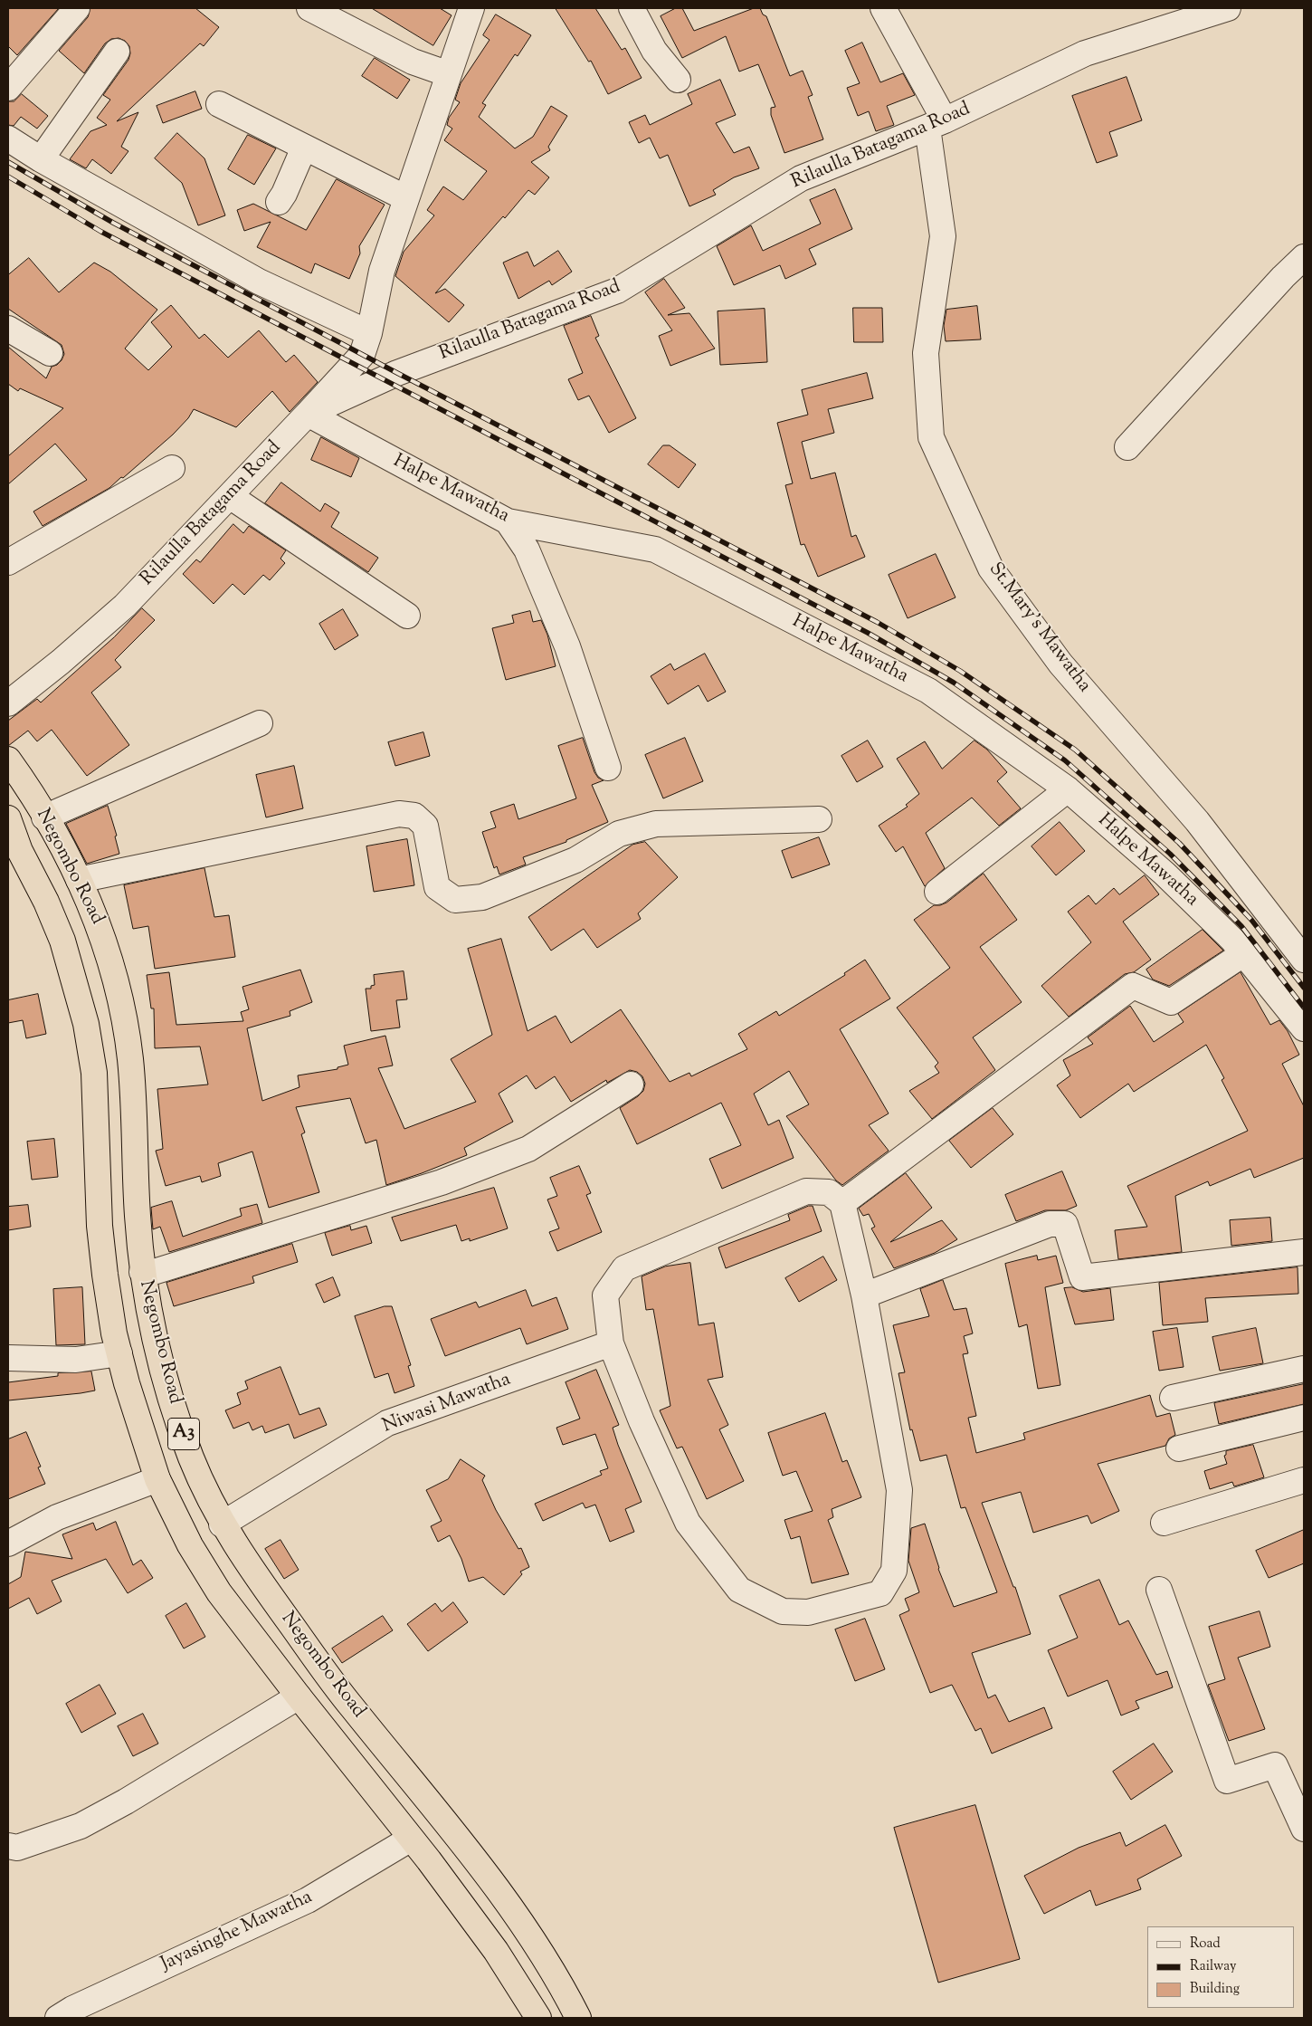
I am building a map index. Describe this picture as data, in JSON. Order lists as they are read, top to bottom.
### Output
{
  "streets": {
    "highway": ["Negombo Road", "A3"],
    "street": [
      "Rilaulla Batagama Road",
      "Halpe Mawatha",
      "St.Mary's Mawatha",
      "Niwasi Mawatha",
      "Jayasinghe Mawatha"
    ]
  },
  "crossings": [
    ["Rilaulla Batagama Road", "Halpe Mawatha"],
    ["Rilaulla Batagama Road", "St.Mary's Mawatha"],
    ["Negombo Road", "Niwasi Mawatha"],
    ["Negombo Road", "Jayasinghe Mawatha"]
  ],
  "legend": ["Road", "Railway", "Building"]
}
